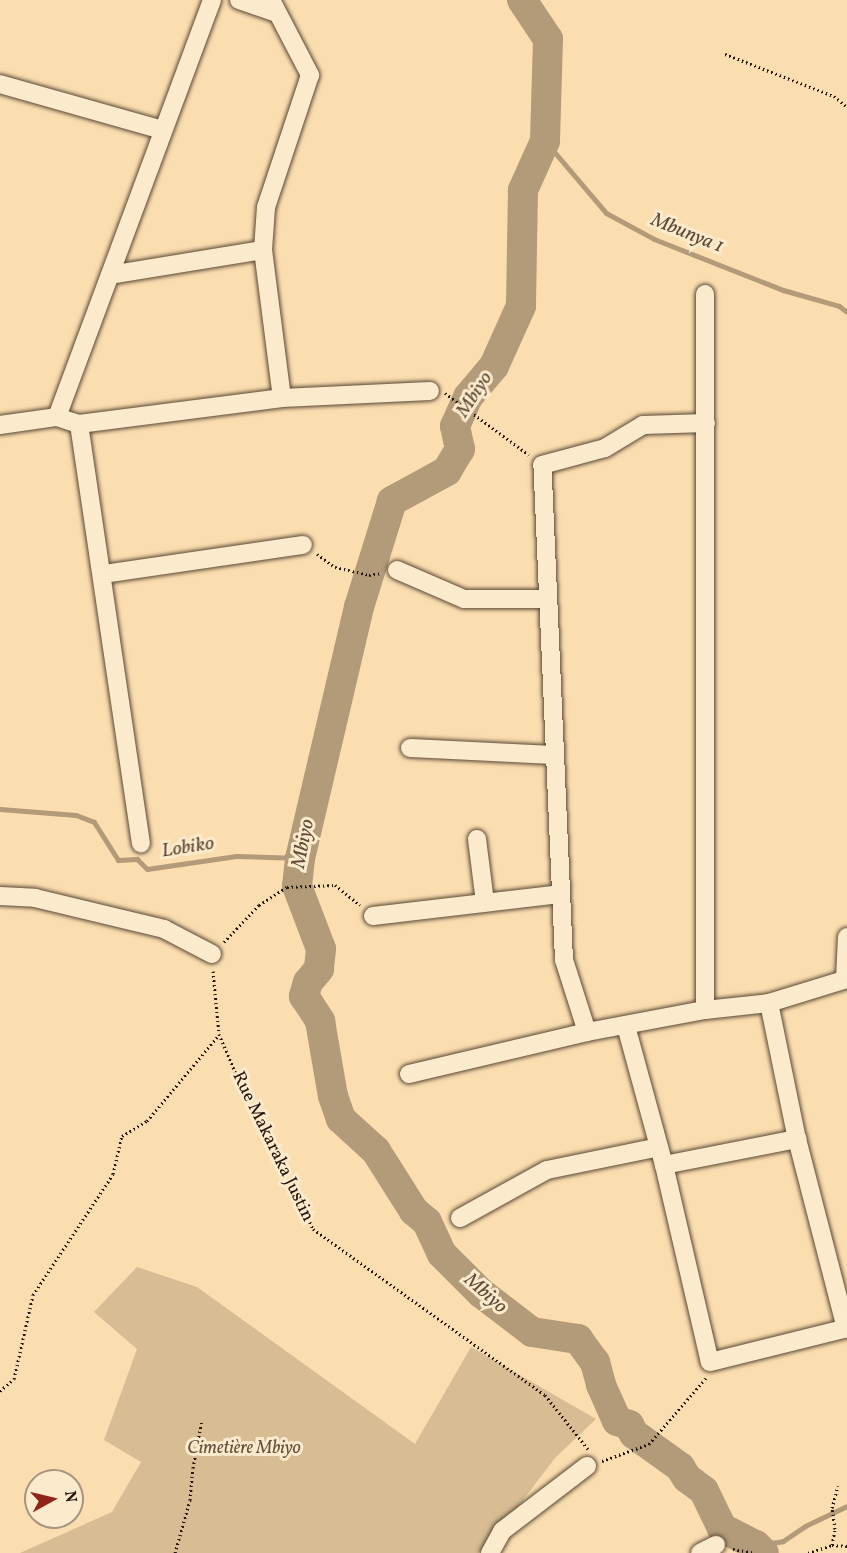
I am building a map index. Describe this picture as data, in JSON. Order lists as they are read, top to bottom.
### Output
{
  "streets": {
    "path": ["Rue Makaraka Justin"]
  },
  "water": ["Mbunya 1", "Mbiyo", "Lobiko"],
  "parks": ["Cimetière Mbiyo"],
  "north": "right"
}
